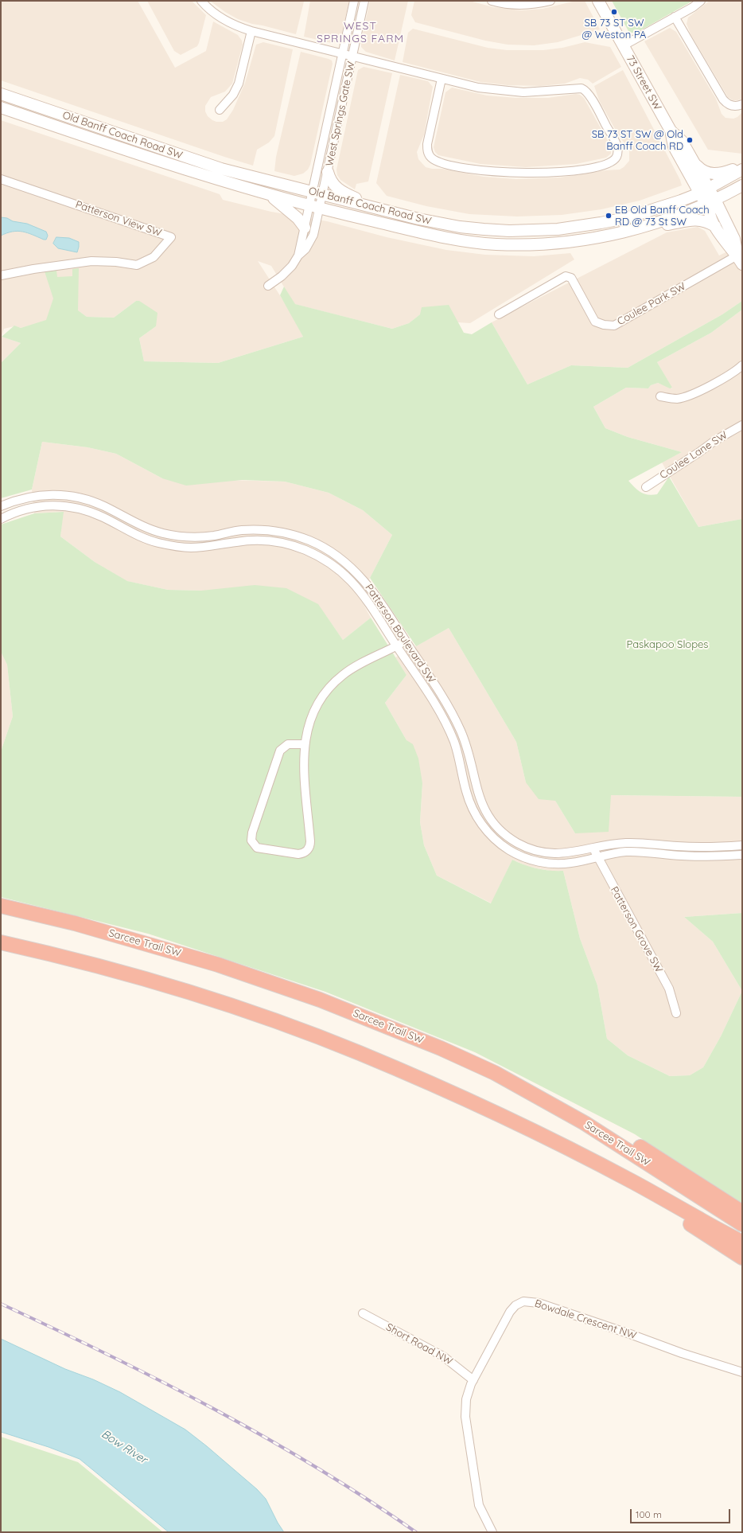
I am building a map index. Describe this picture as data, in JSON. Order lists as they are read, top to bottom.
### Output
{
  "streets": {
    "highway": ["Sarcee Trail SW"],
    "main road": ["73 Street SW", "Old Banff Coach Road SW"],
    "street": [
      "West Springs Gate SW",
      "Patterson View SW",
      "Coulee Park SW",
      "Coulee Lane SW",
      "Patterson Boulevard SW",
      "Patterson Grove SW",
      "Bowdale Crescent NW",
      "Short Road NW"
    ]
  },
  "crossings": [
    ["73 Street SW", "Old Banff Coach Road SW"],
    ["73 Street SW", "Coulee Park SW"],
    ["West Springs Gate SW", "Old Banff Coach Road SW"],
    ["Patterson Boulevard SW", "Patterson Grove SW"],
    ["Bowdale Crescent NW", "Short Road NW"]
  ],
  "districts": ["WEST SPRINGS FARM"],
  "water": ["Bow River"],
  "parks": ["Paskapoo Slopes"],
  "places": ["SB 73 ST SW @ Weston PA", "SB 73 ST SW @ Old Banff Coach RD", "EB Old Banff Coach RD @ 73 St SW"],
  "scale_bar": "100 m"
}
